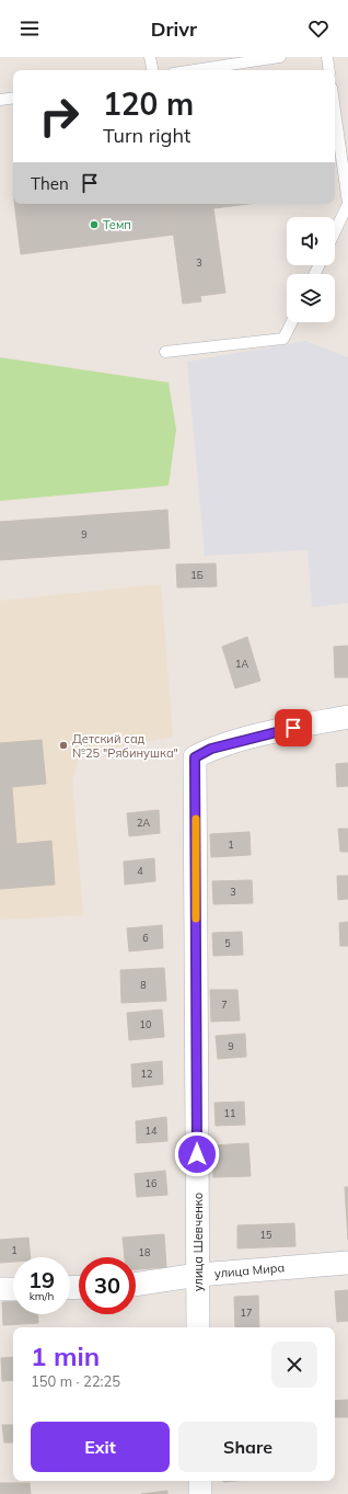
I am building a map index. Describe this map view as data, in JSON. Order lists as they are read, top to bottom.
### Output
{
  "streets": {
    "street": ["улица Шевченко", "улица Мира"]
  },
  "crossings": [
    ["улица Шевченко", "улица Мира"]
  ],
  "places": ["Темп", "Детский сад №25 \"Рябинушка\""],
  "house_numbers": [
    "3",
    "9",
    "1Б",
    "1А",
    "2А",
    "1",
    "4",
    "3",
    "6",
    "5",
    "8",
    "7",
    "10",
    "9",
    "12",
    "11",
    "14",
    "16",
    "15",
    "1",
    "18",
    "17"
  ],
  "page": {
    "header": "Drivr",
    "turn": ["120 m", "Turn right"],
    "then": "Then",
    "speed": "19 km/h",
    "limit": "30",
    "heading": ["1 min", "150 m · 22:25"],
    "buttons": ["Exit", "Share"]
  }
}
